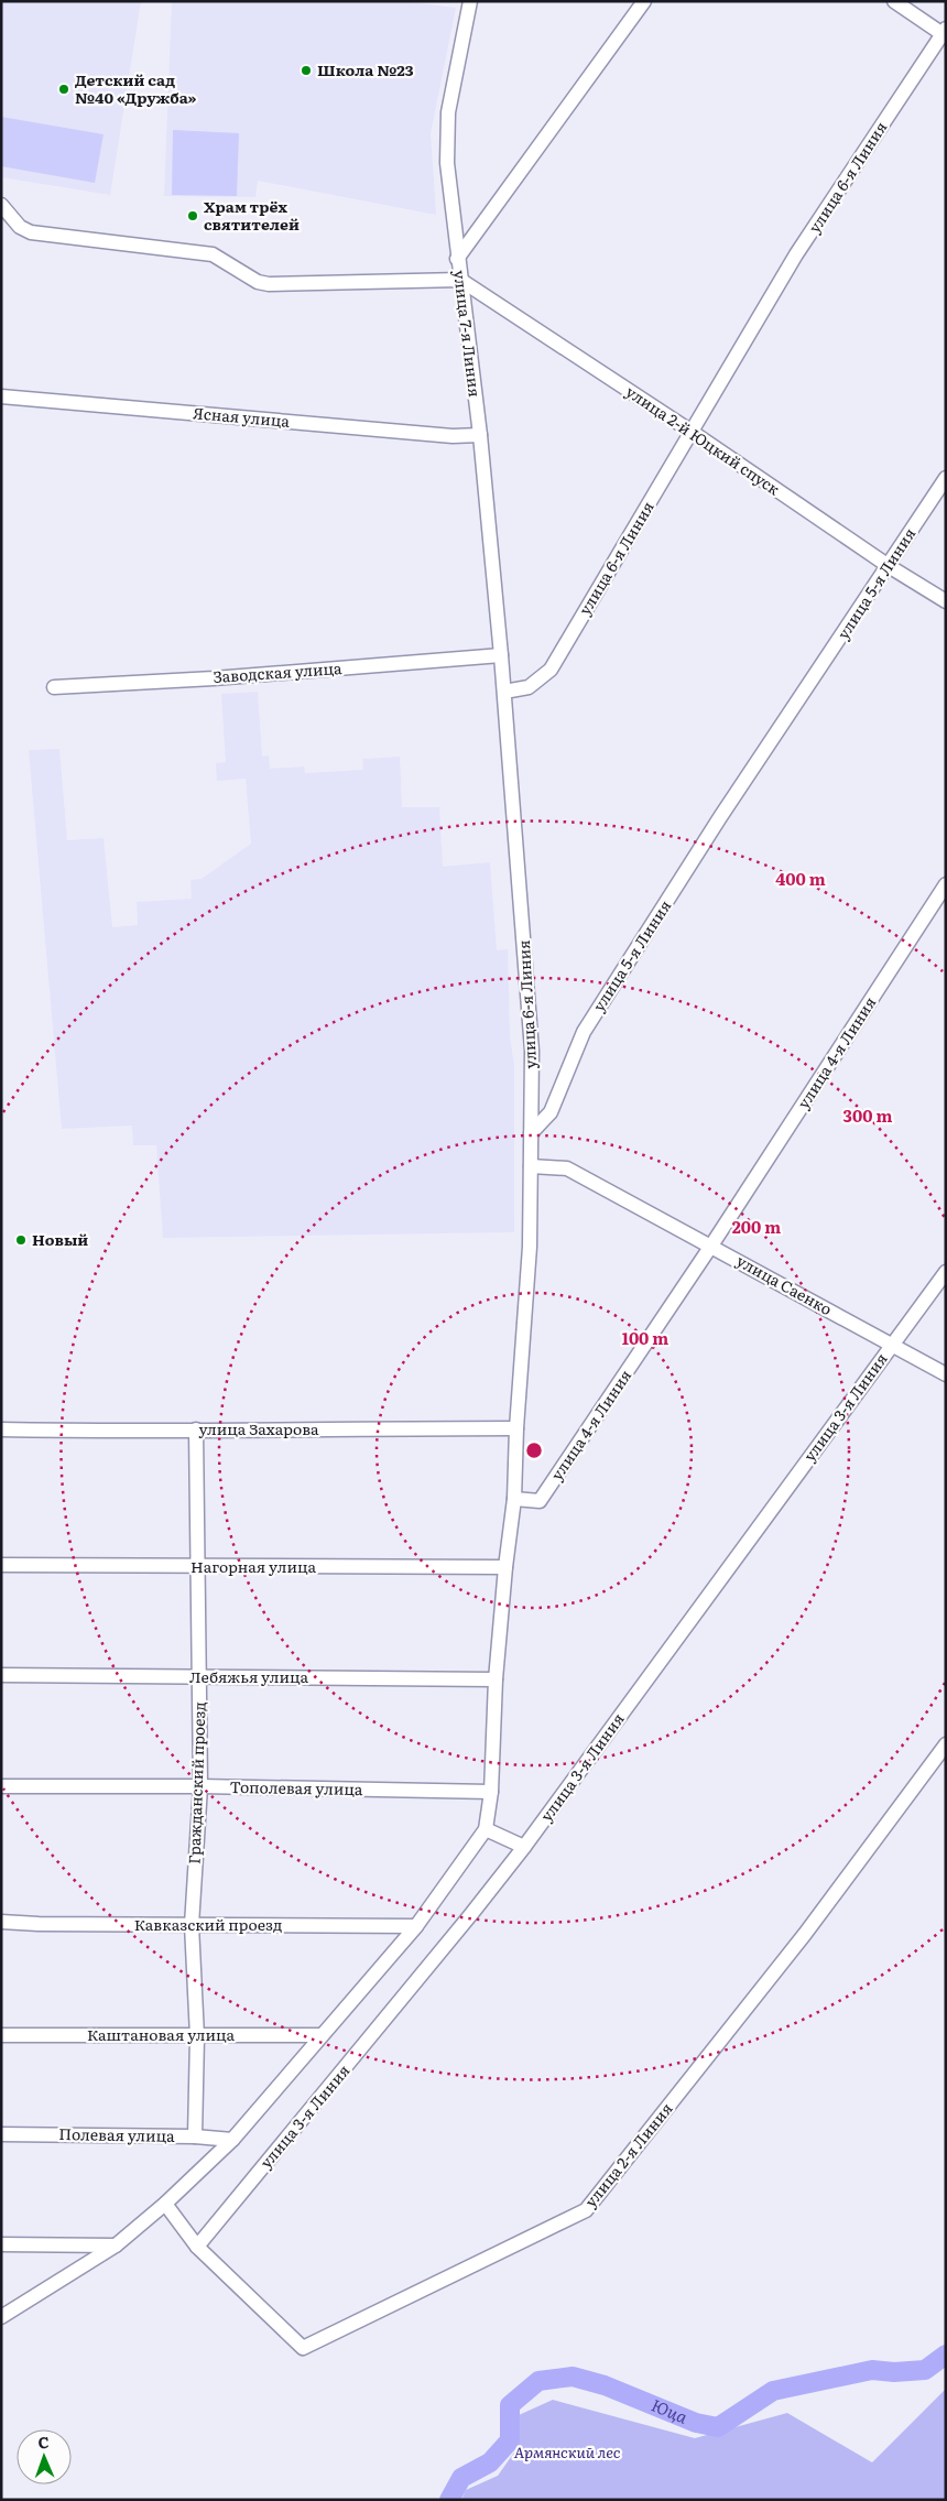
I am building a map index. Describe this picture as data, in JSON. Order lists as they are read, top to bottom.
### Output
{
  "streets": {
    "street": [
      "улица 6-я Линия",
      "улица 7-я Линия",
      "Ясная улица",
      "улица 2-й Юцкий спуск",
      "улица 5-я Линия",
      "Заводская улица",
      "улица 4-я Линия",
      "улица Саенко",
      "улица 3-я Линия",
      "улица Захарова",
      "Нагорная улица",
      "Лебяжья улица",
      "Гражданский проезд",
      "Тополевая улица",
      "Кавказский проезд",
      "Каштановая улица",
      "Полевая улица",
      "улица 2-я Линия"
    ]
  },
  "crossings": [
    ["улица 6-я Линия", "улица 7-я Линия"],
    ["улица 6-я Линия", "улица 2-й Юцкий спуск"],
    ["улица 6-я Линия", "улица 5-я Линия"],
    ["улица 7-я Линия", "Ясная улица"],
    ["улица 7-я Линия", "улица 2-й Юцкий спуск"],
    ["улица 7-я Линия", "Заводская улица"],
    ["улица 2-й Юцкий спуск", "улица 5-я Линия"],
    ["улица 4-я Линия", "улица Саенко"],
    ["улица Саенко", "улица 3-я Линия"],
    ["улица 3-я Линия", "улица 2-я Линия"],
    ["улица Захарова", "Гражданский проезд"],
    ["Нагорная улица", "Гражданский проезд"],
    ["Лебяжья улица", "Гражданский проезд"],
    ["Гражданский проезд", "Тополевая улица"],
    ["Гражданский проезд", "Кавказский проезд"],
    ["Гражданский проезд", "Каштановая улица"],
    ["Гражданский проезд", "Полевая улица"]
  ],
  "water": ["Юца"],
  "parks": ["Армянский лес"],
  "places": [
    "Школа №23",
    "Детский сад №40 «Дружба»",
    "Храм трёх святителей",
    "Новый"
  ],
  "north": "top",
  "rings": [
    "400 m",
    "300 m",
    "200 m",
    "100 m"
  ]
}
